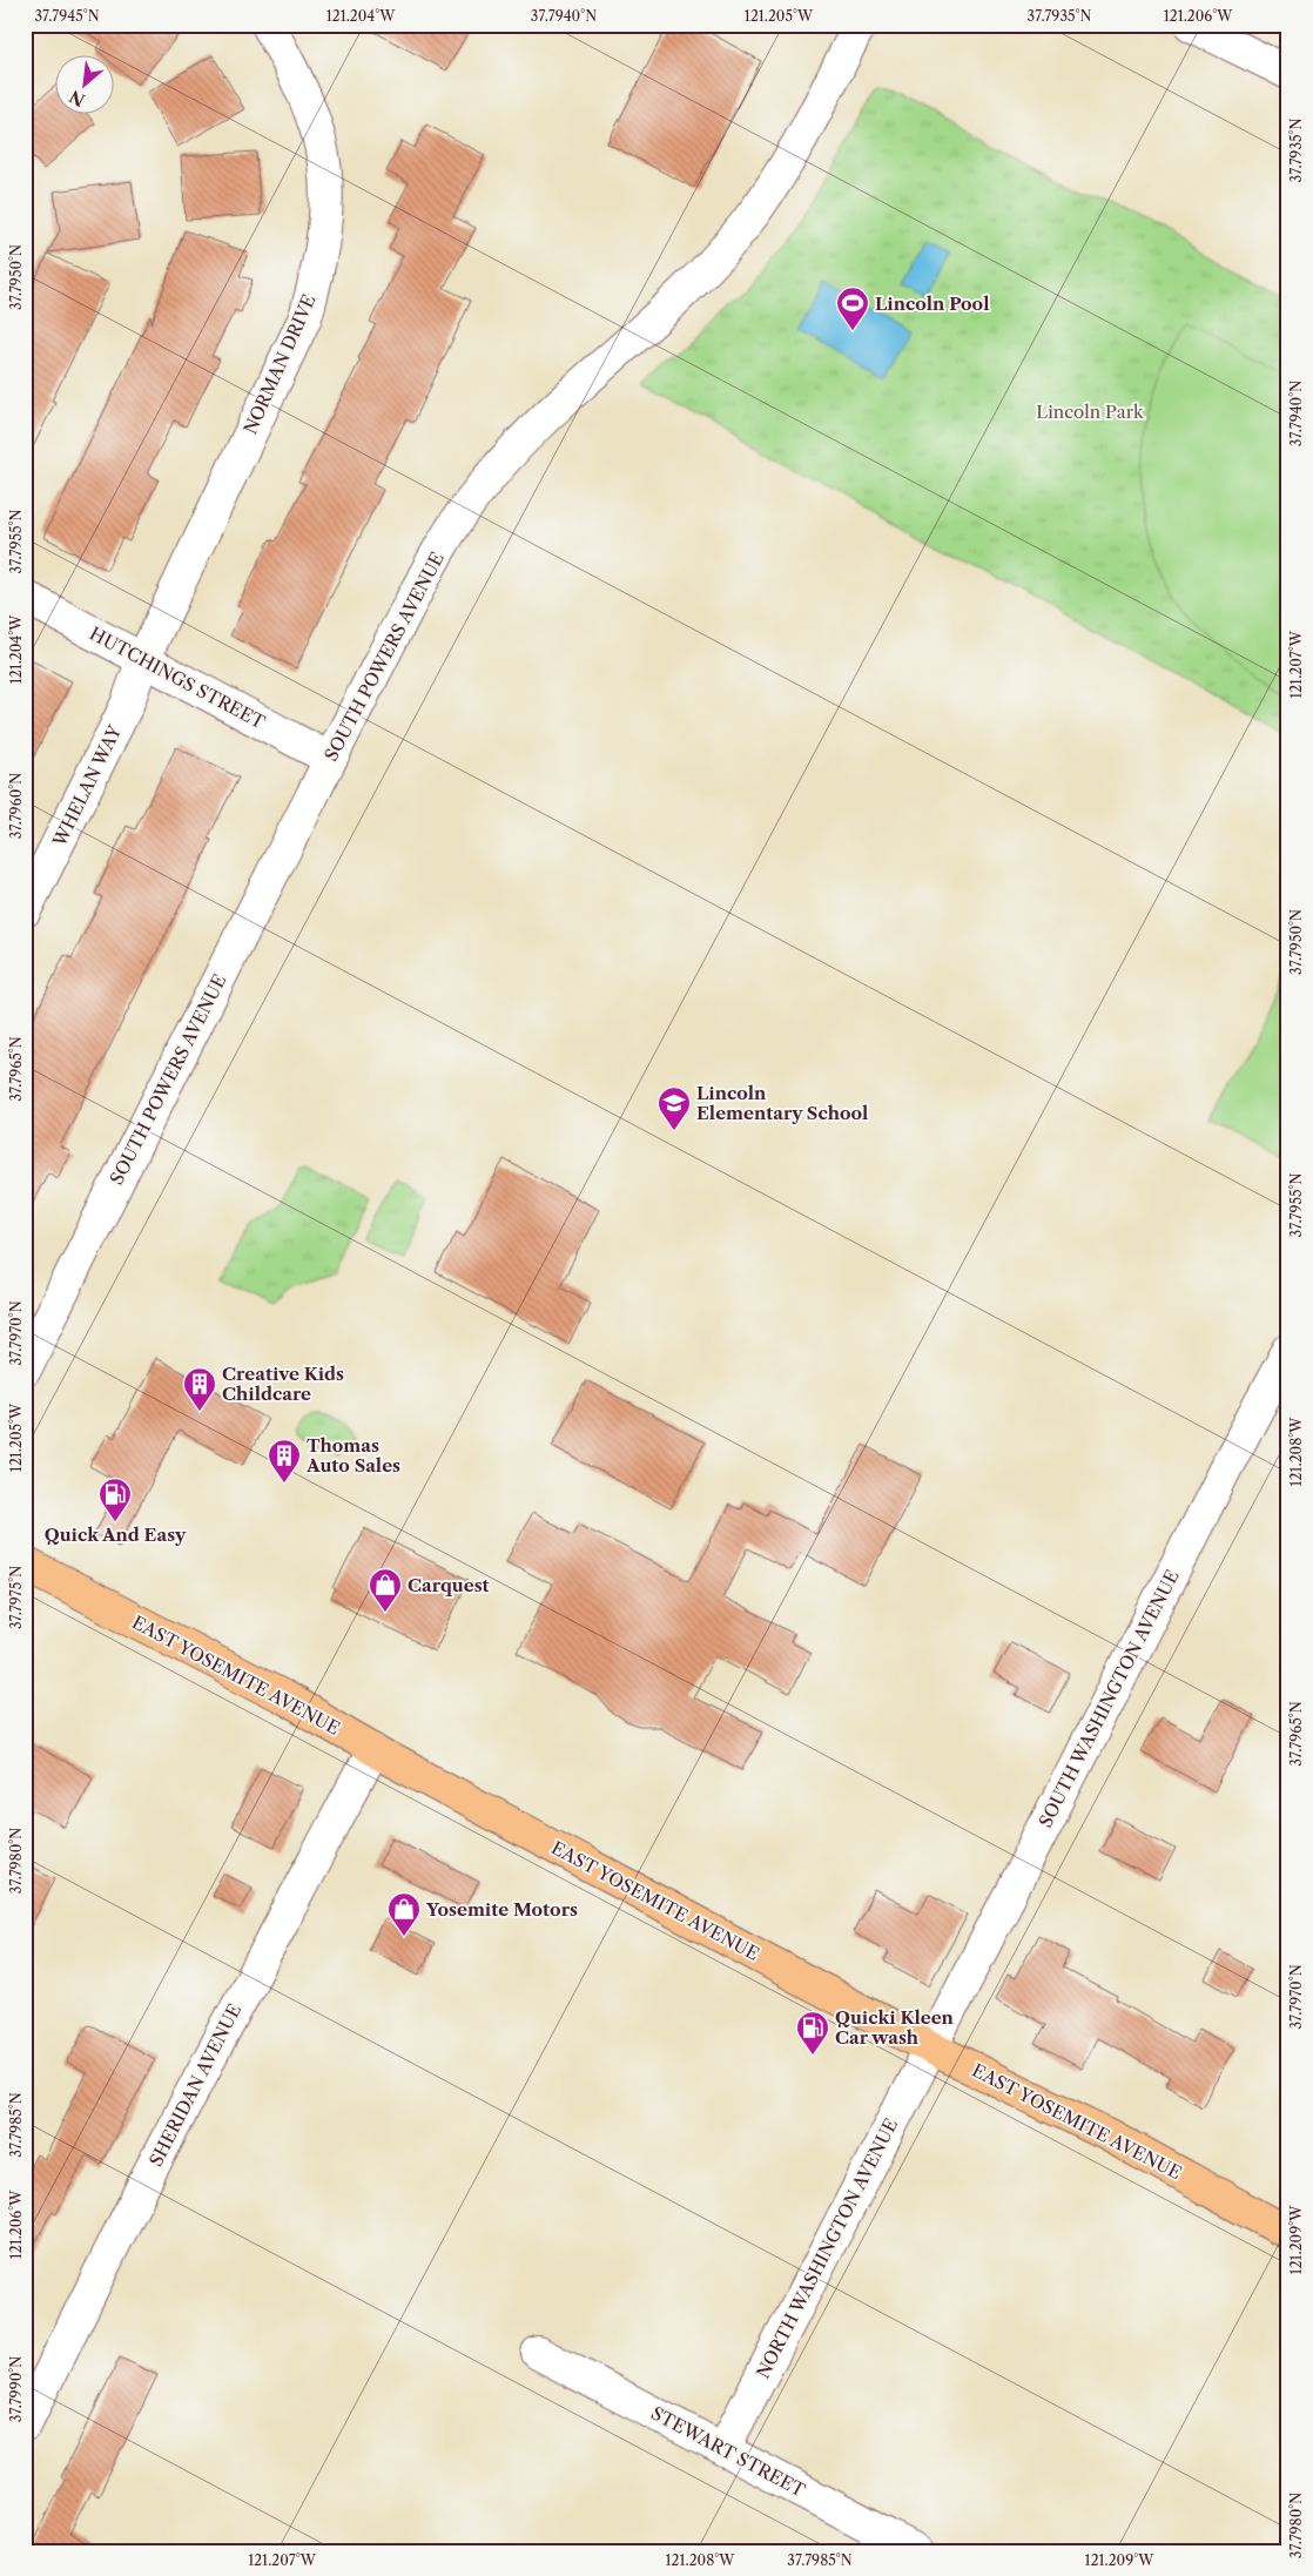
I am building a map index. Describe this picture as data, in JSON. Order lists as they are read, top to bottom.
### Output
{
  "streets": {
    "main road": ["EAST YOSEMITE AVENUE"],
    "street": [
      "NORMAN DRIVE",
      "SOUTH POWERS AVENUE",
      "HUTCHINGS STREET",
      "WHELAN WAY",
      "SOUTH WASHINGTON AVENUE",
      "SHERIDAN AVENUE",
      "NORTH WASHINGTON AVENUE",
      "STEWART STREET"
    ]
  },
  "crossings": [
    ["NORMAN DRIVE", "HUTCHINGS STREET"],
    ["NORMAN DRIVE", "WHELAN WAY"],
    ["SOUTH POWERS AVENUE", "HUTCHINGS STREET"],
    ["HUTCHINGS STREET", "WHELAN WAY"],
    ["EAST YOSEMITE AVENUE", "SOUTH WASHINGTON AVENUE"],
    ["EAST YOSEMITE AVENUE", "SHERIDAN AVENUE"],
    ["EAST YOSEMITE AVENUE", "NORTH WASHINGTON AVENUE"],
    ["SOUTH WASHINGTON AVENUE", "NORTH WASHINGTON AVENUE"],
    ["NORTH WASHINGTON AVENUE", "STEWART STREET"]
  ],
  "parks": ["Lincoln Park"],
  "places": {
    "sports": ["Lincoln Pool"],
    "school or university": ["Lincoln Elementary School"],
    "building": ["Creative Kids Childcare", "Thomas Auto Sales"],
    "fuel station": ["Quick And Easy", "Quicki Kleen Car wash"],
    "shop": ["Carquest", "Yosemite Motors"]
  },
  "north": "bottom left",
  "coordinates": [
    "37.7945°N",
    "121.204°W",
    "37.7940°N",
    "121.205°W",
    "37.7935°N",
    "121.206°W",
    "37.7950°N",
    "37.7955°N",
    "121.207°W",
    "37.7960°N",
    "37.7965°N",
    "37.7970°N",
    "121.208°W",
    "37.7975°N",
    "37.7980°N",
    "37.7985°N",
    "121.209°W",
    "37.7990°N"
  ]
}
